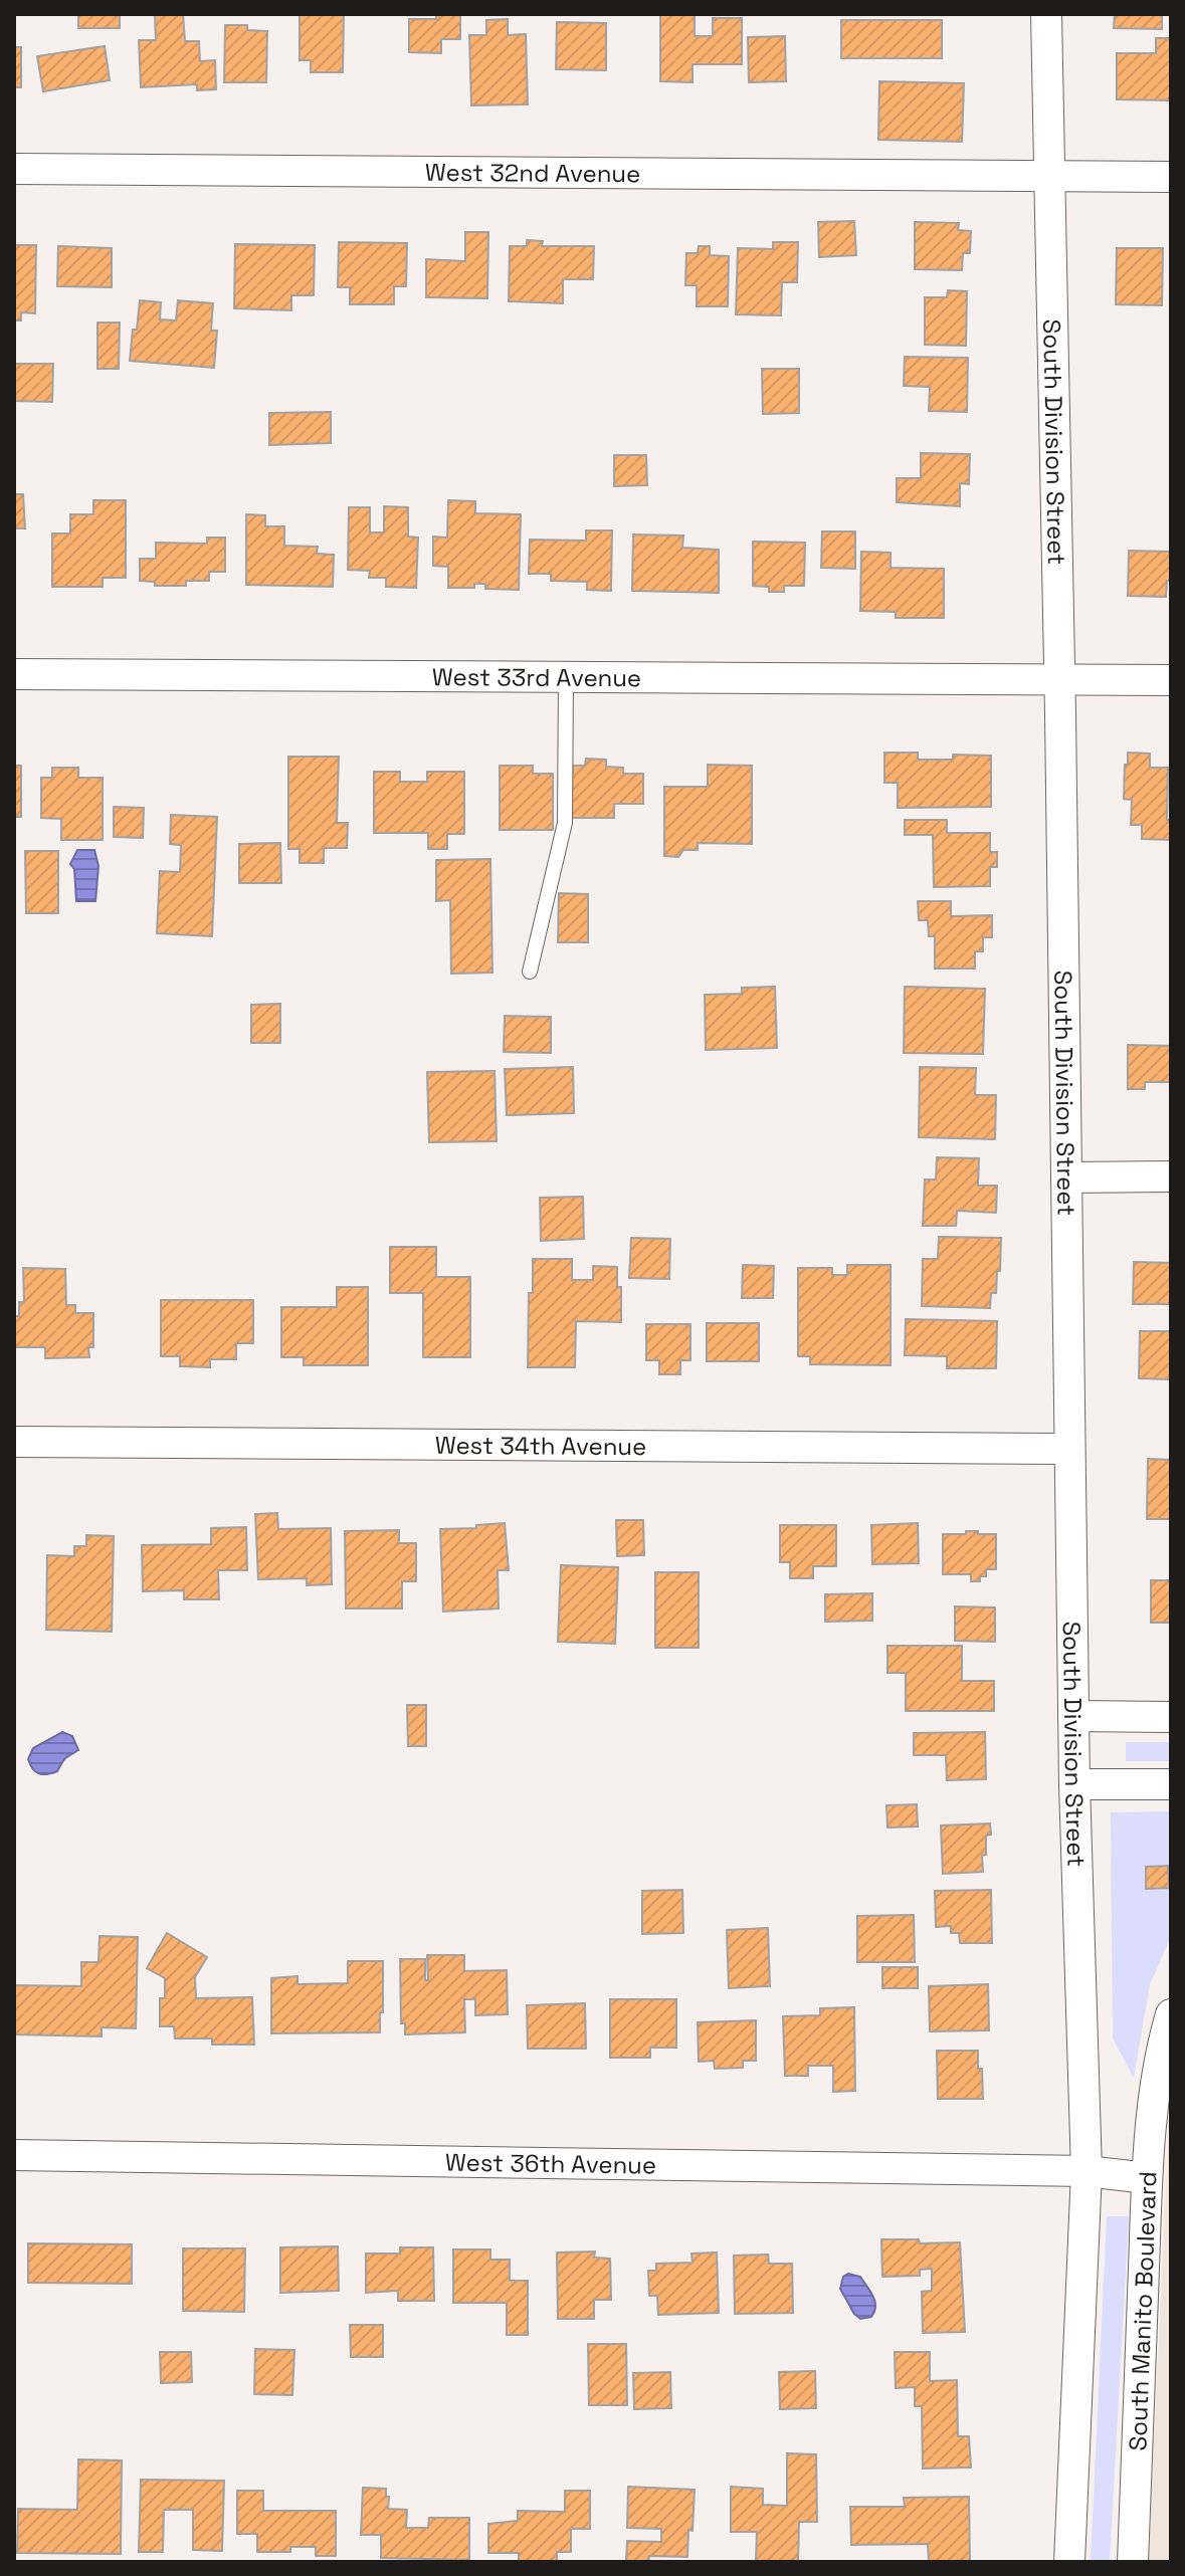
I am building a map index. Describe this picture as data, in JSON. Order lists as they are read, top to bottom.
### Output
{
  "streets": {
    "street": [
      "West 32nd Avenue",
      "South Division Street",
      "West 33rd Avenue",
      "West 34th Avenue",
      "West 36th Avenue",
      "South Manito Boulevard"
    ]
  },
  "crossings": [
    ["West 32nd Avenue", "South Division Street"],
    ["South Division Street", "West 33rd Avenue"],
    ["South Division Street", "West 34th Avenue"],
    ["South Division Street", "West 36th Avenue"],
    ["West 36th Avenue", "South Manito Boulevard"]
  ]
}
